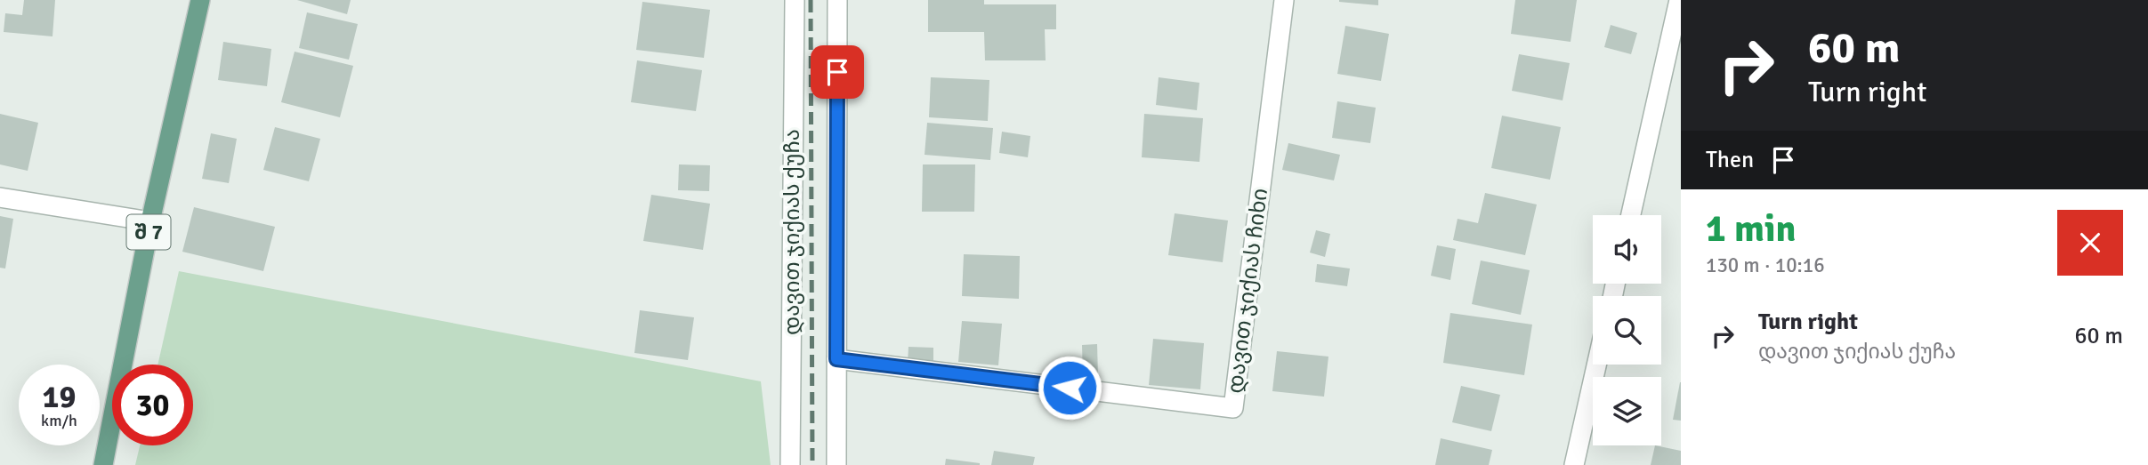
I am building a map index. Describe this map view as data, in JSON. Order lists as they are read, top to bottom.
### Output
{
  "streets": {
    "main road": ["შ 7"],
    "street": ["დავით ჯიქიას ქუჩა", "დავით ჯიქიას ჩიხი"]
  },
  "crossings": [
    ["დავით ჯიქიას ქუჩა", "დავით ჯიქიას ჩიხი"]
  ],
  "page": {
    "turn": ["60 m", "Turn right"],
    "then": "Then",
    "heading": ["1 min", "130 m · 10:16"],
    "list": [
      {
        "name": "Turn right",
        "note": "დავით ჯიქიას ქუჩა",
        "value": "60 m"
      }
    ],
    "speed": "19 km/h",
    "limit": "30"
  }
}
